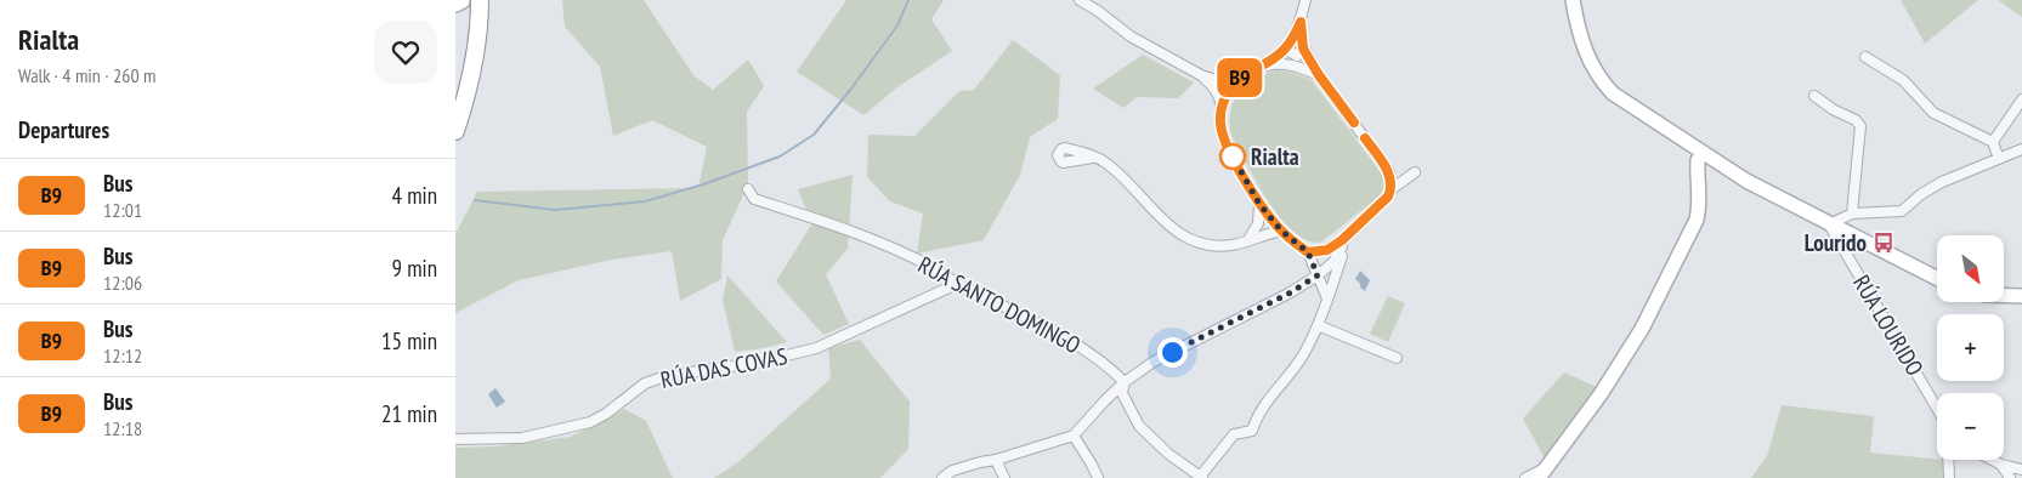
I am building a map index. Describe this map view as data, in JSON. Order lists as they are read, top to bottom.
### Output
{
  "streets": {
    "street": ["RÚA SANTO DOMINGO", "RÚA LOURIDO", "RÚA DAS COVAS"]
  },
  "crossings": [
    ["RÚA SANTO DOMINGO", "RÚA DAS COVAS"]
  ],
  "places": {
    "other": ["Rialta"],
    "bus stop": ["Lourido"]
  },
  "lines": ["bus line B9"],
  "north": "bottom right",
  "page": {
    "heading": [
      ["Rialta", "Walk · 4 min · 260 m"],
      "Departures"
    ],
    "on_map": "B9",
    "list": [
      {
        "mark": "B9",
        "name": "Bus",
        "note": "12:01",
        "value": "4 min"
      },
      {
        "mark": "B9",
        "name": "Bus",
        "note": "12:06",
        "value": "9 min"
      },
      {
        "mark": "B9",
        "name": "Bus",
        "note": "12:12",
        "value": "15 min"
      },
      {
        "mark": "B9",
        "name": "Bus",
        "note": "12:18",
        "value": "21 min"
      }
    ],
    "map_buttons": ["+", "−"]
  }
}
